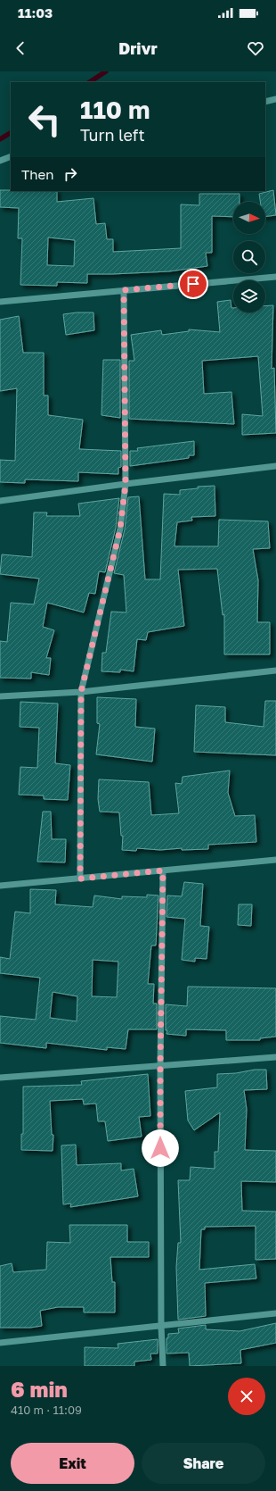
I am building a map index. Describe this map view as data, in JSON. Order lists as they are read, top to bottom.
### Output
{
  "north": "right",
  "page": {
    "status": "11:03",
    "header": "Drivr",
    "turn": ["110 m", "Turn left"],
    "then": "Then",
    "heading": ["6 min", "410 m · 11:09"],
    "buttons": ["Exit", "Share"]
  }
}
